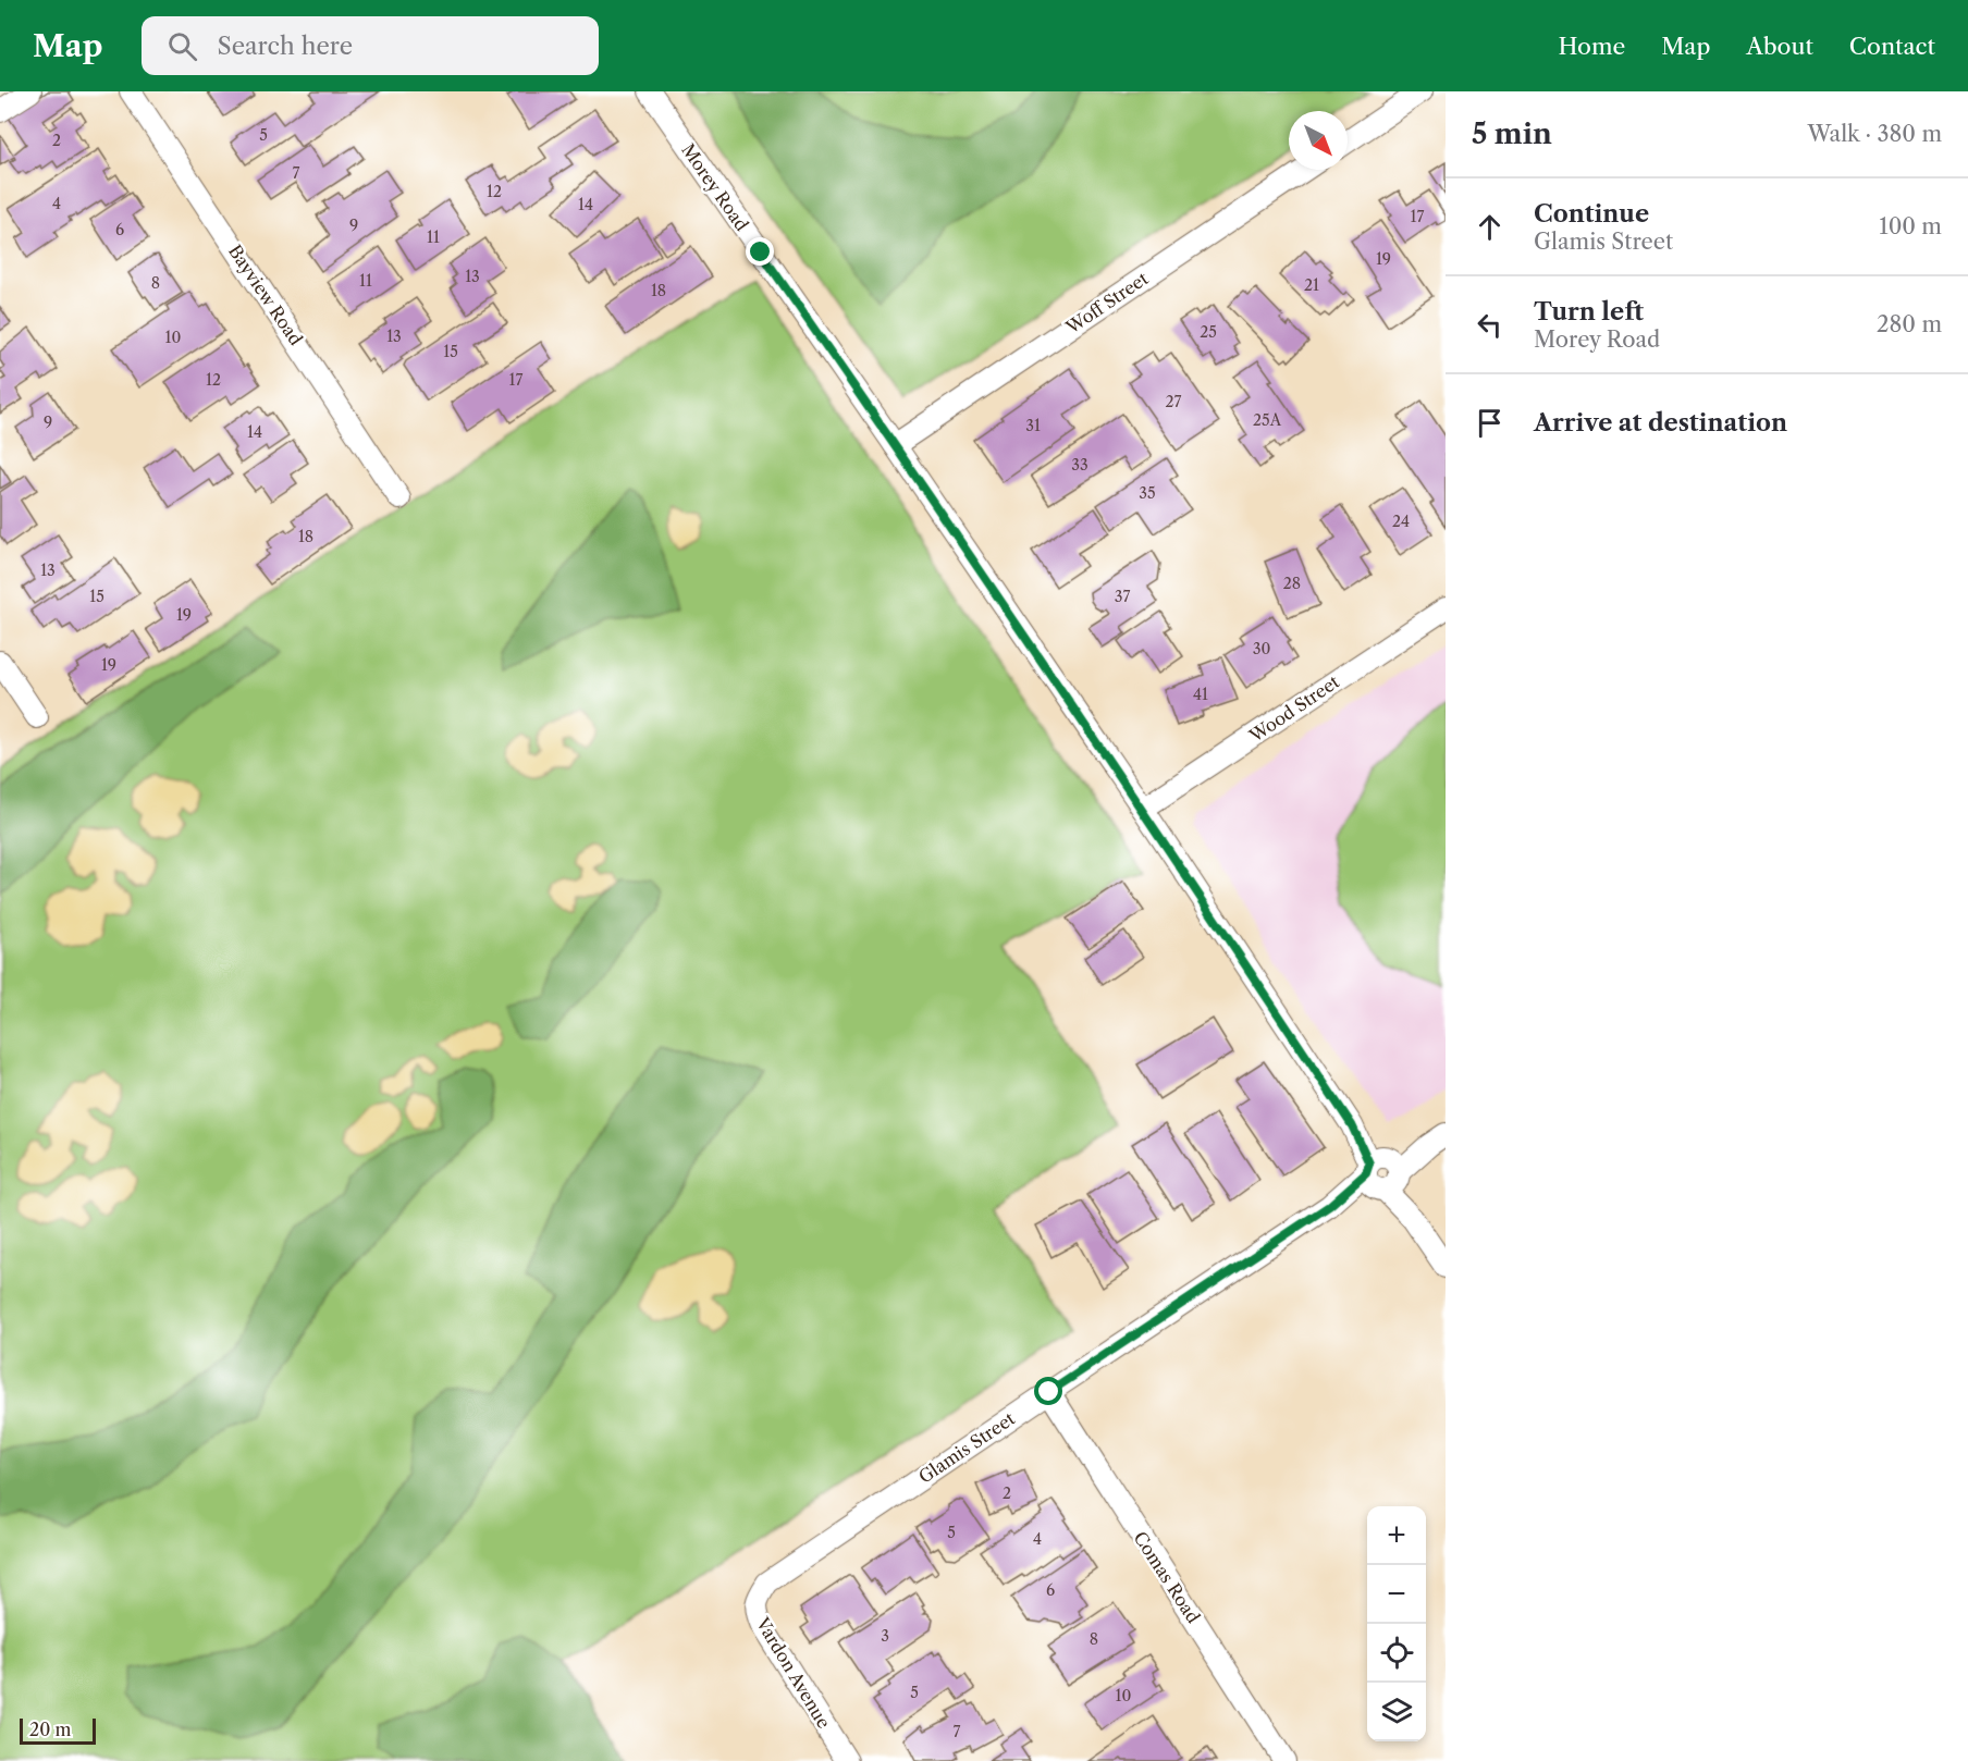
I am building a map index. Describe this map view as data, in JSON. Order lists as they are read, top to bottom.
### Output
{
  "streets": {
    "street": [
      "Morey Road",
      "Bayview Road",
      "Woff Street",
      "Wood Street",
      "Glamis Street",
      "Comas Road",
      "Vardon Avenue"
    ]
  },
  "crossings": [
    ["Morey Road", "Woff Street"],
    ["Morey Road", "Wood Street"],
    ["Morey Road", "Glamis Street"],
    ["Glamis Street", "Comas Road"],
    ["Glamis Street", "Vardon Avenue"]
  ],
  "house_numbers": [
    "5",
    "2",
    "7",
    "12",
    "4",
    "14",
    "17",
    "9",
    "6",
    "11",
    "19",
    "13",
    "11",
    "8",
    "21",
    "18",
    "25",
    "13",
    "10",
    "15",
    "12",
    "17",
    "27",
    "25A",
    "9",
    "31",
    "14",
    "33",
    "35",
    "24",
    "18",
    "13",
    "28",
    "15",
    "37",
    "19",
    "30",
    "19",
    "41",
    "2",
    "5",
    "4",
    "6",
    "3",
    "8",
    "5",
    "10",
    "7"
  ],
  "scale_bar": "20 m",
  "north": "bottom right",
  "page": {
    "header": "Map",
    "search": "Search here",
    "nav": [
      "Home",
      "Map",
      "About",
      "Contact"
    ],
    "heading": ["5 min", "Walk · 380 m"],
    "list": [
      ["Continue", "Glamis Street", "100 m"],
      ["Turn left", "Morey Road", "280 m"],
      "Arrive at destination"
    ],
    "map_buttons": ["+", "−"],
    "scale": "20 m"
  }
}
